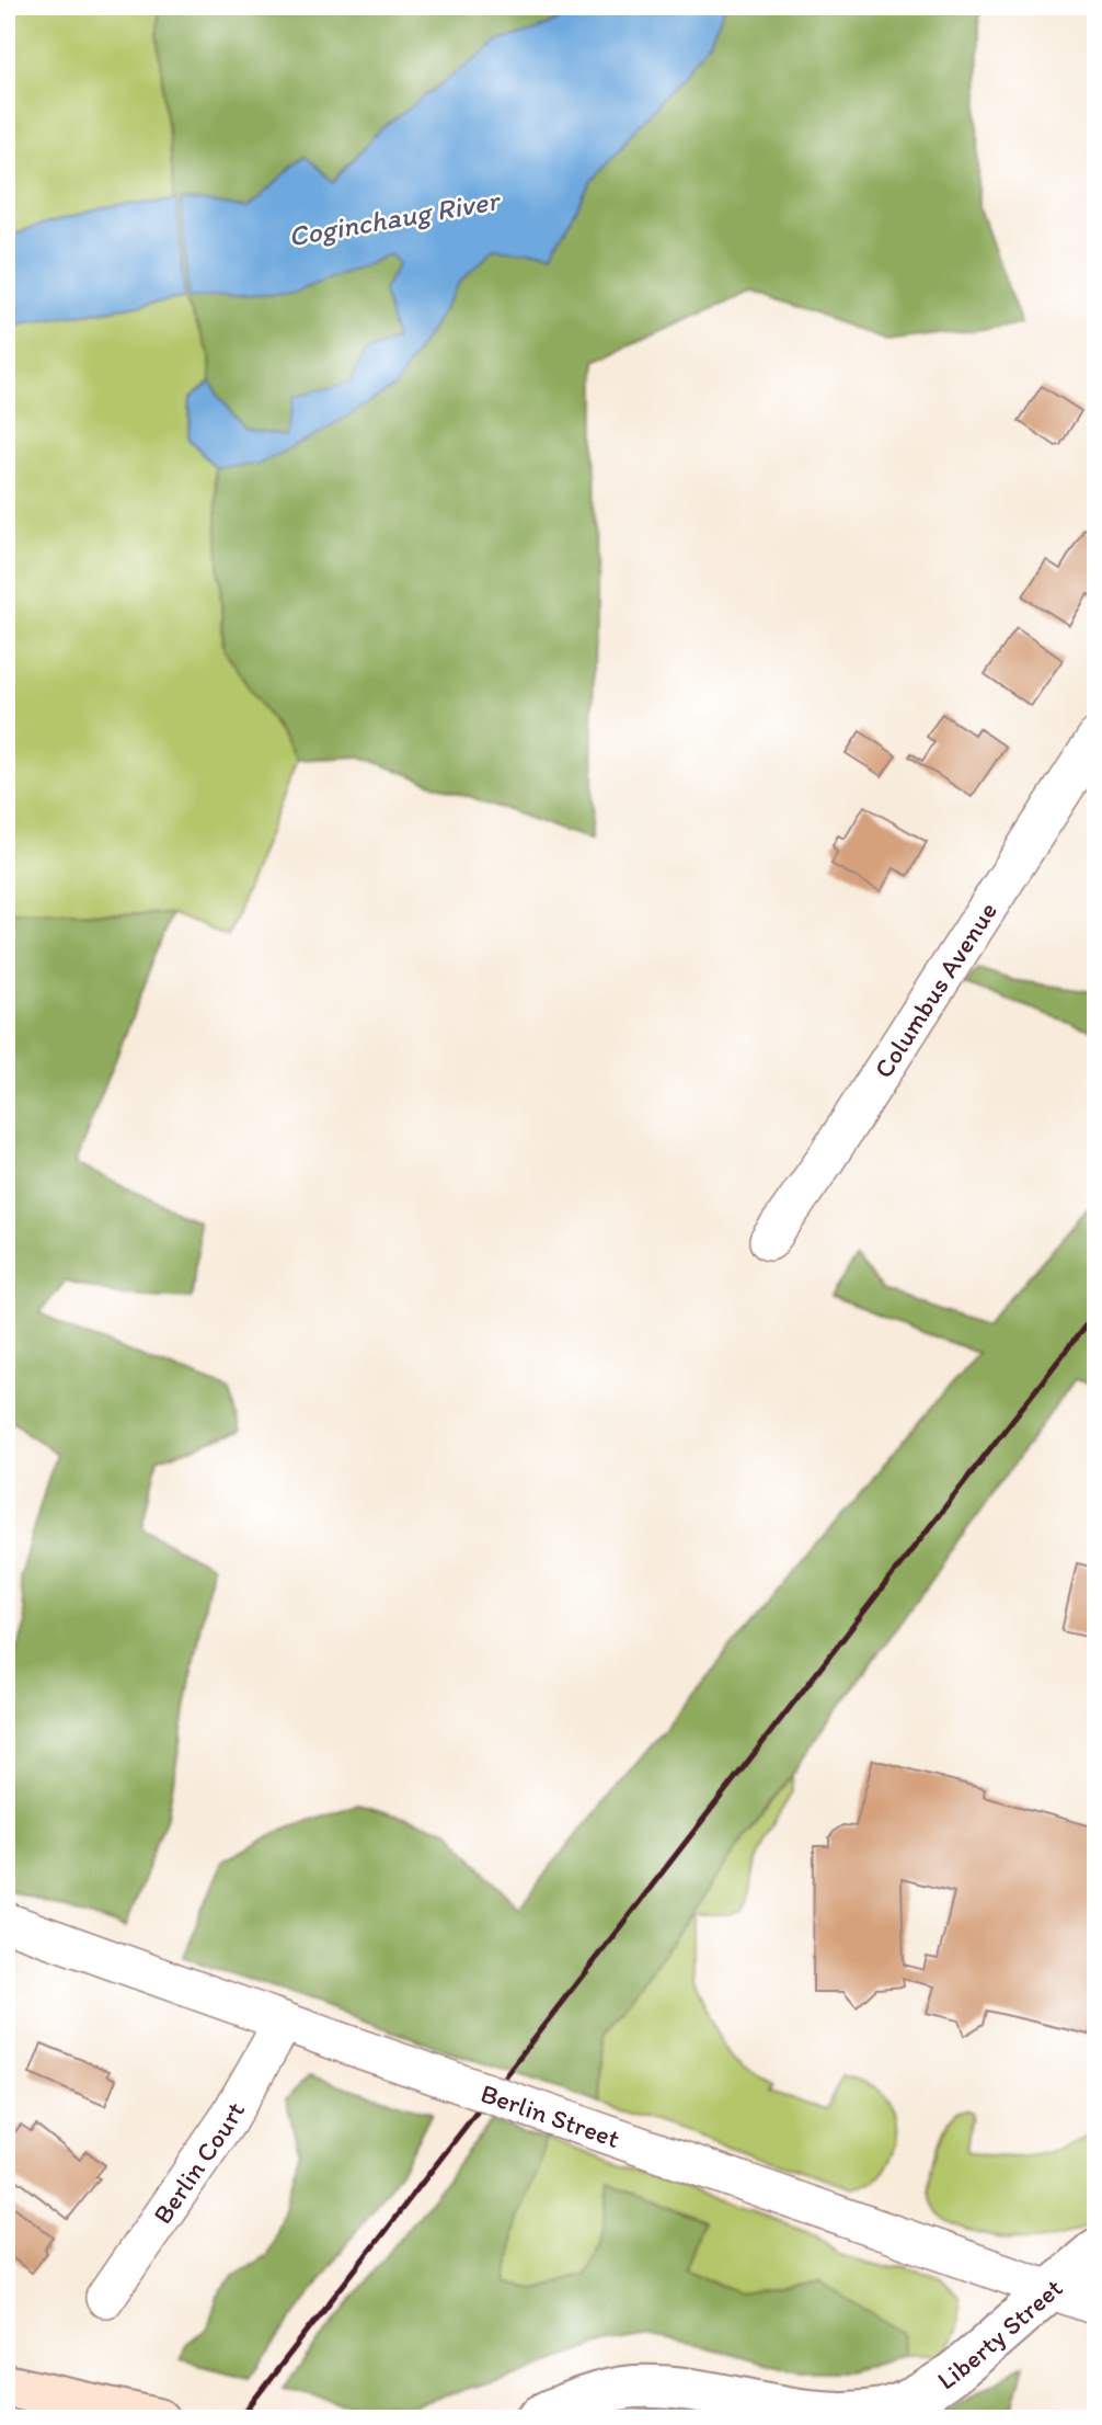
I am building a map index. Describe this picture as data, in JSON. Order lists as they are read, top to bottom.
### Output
{
  "streets": {
    "street": [
      "Columbus Avenue",
      "Berlin Street",
      "Berlin Court",
      "Liberty Street"
    ]
  },
  "crossings": [
    ["Berlin Street", "Berlin Court"],
    ["Berlin Street", "Liberty Street"]
  ],
  "water": ["Coginchaug River"]
}
